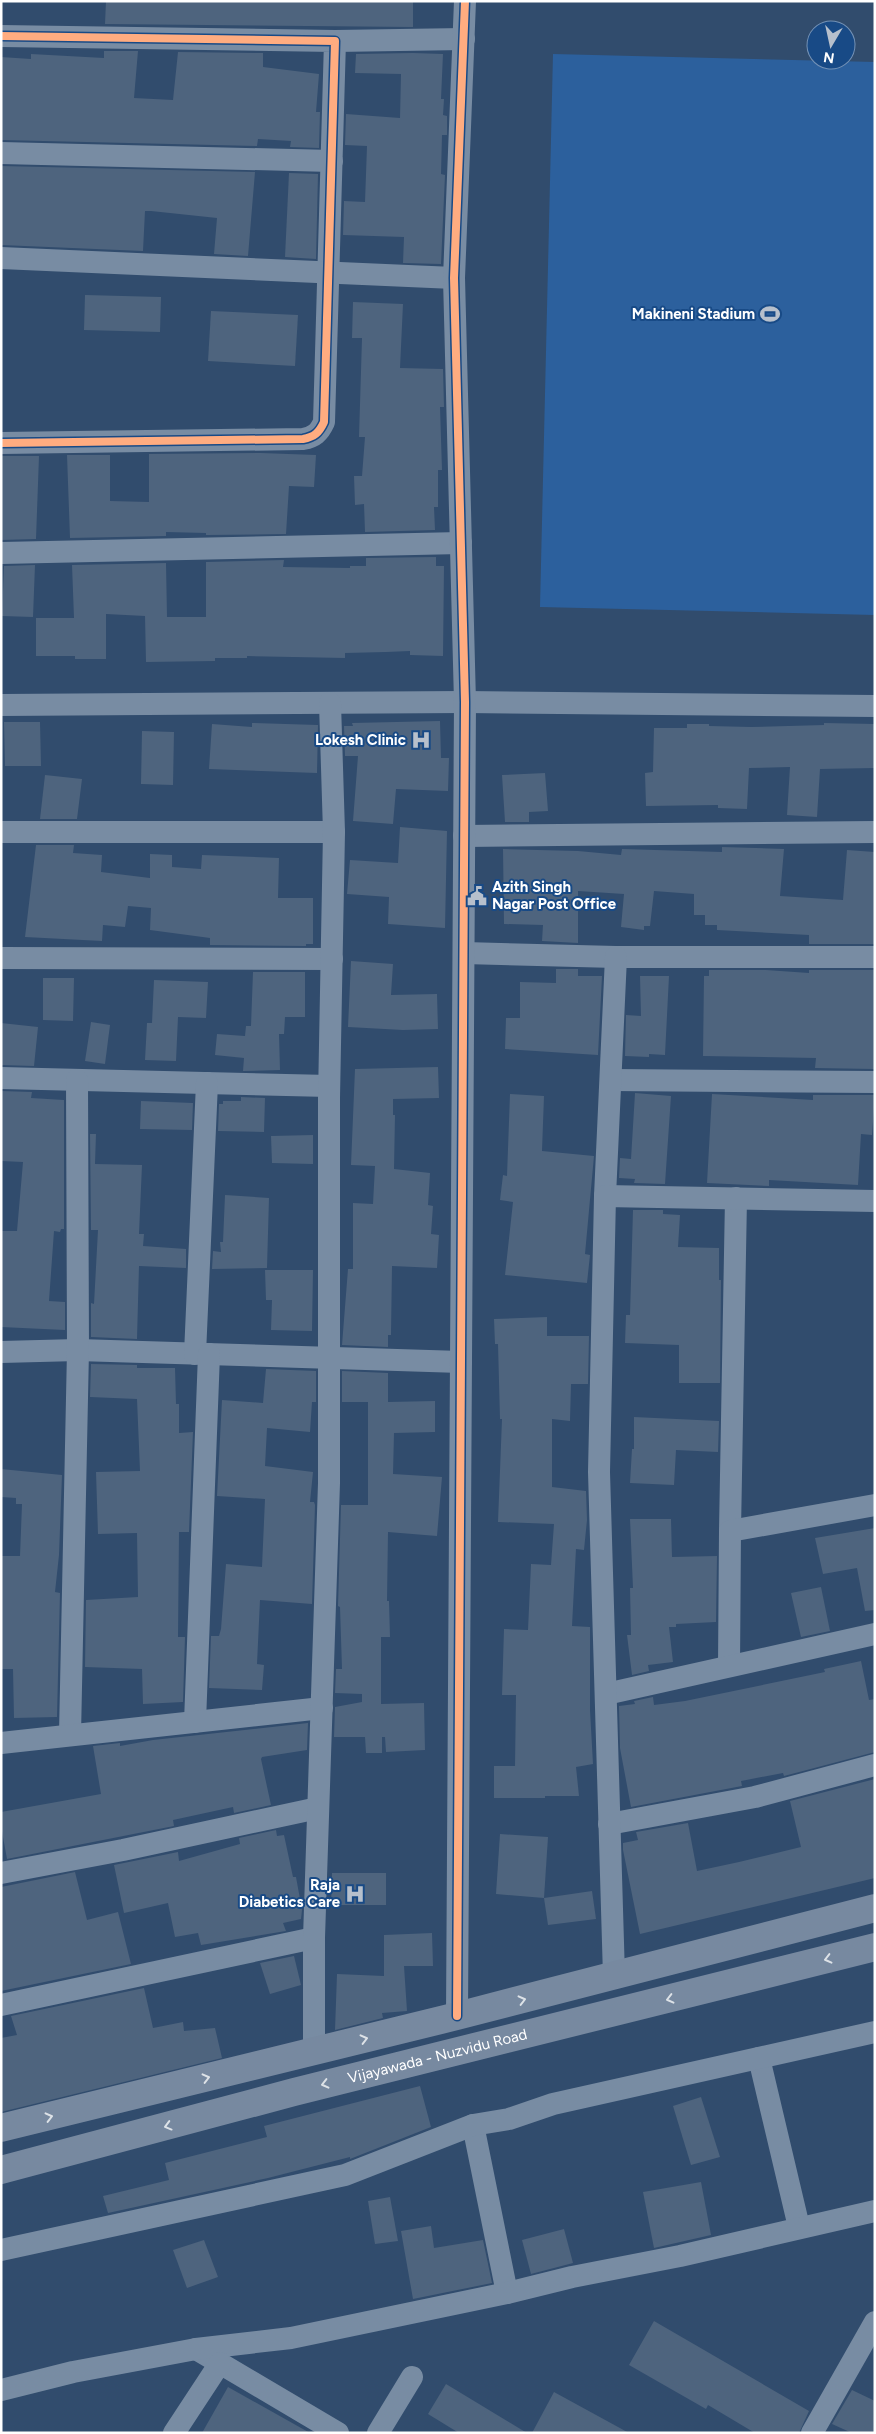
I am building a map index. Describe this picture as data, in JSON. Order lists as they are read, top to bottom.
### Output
{
  "streets": {
    "main road": ["Vijayawada - Nuzvidu Road"]
  },
  "places": {
    "sports": ["Makineni Stadium"],
    "hospital": ["Lokesh Clinic", "Raja Diabetics Care"],
    "public building": ["Azith Singh Nagar Post Office"]
  },
  "north": "bottom"
}
